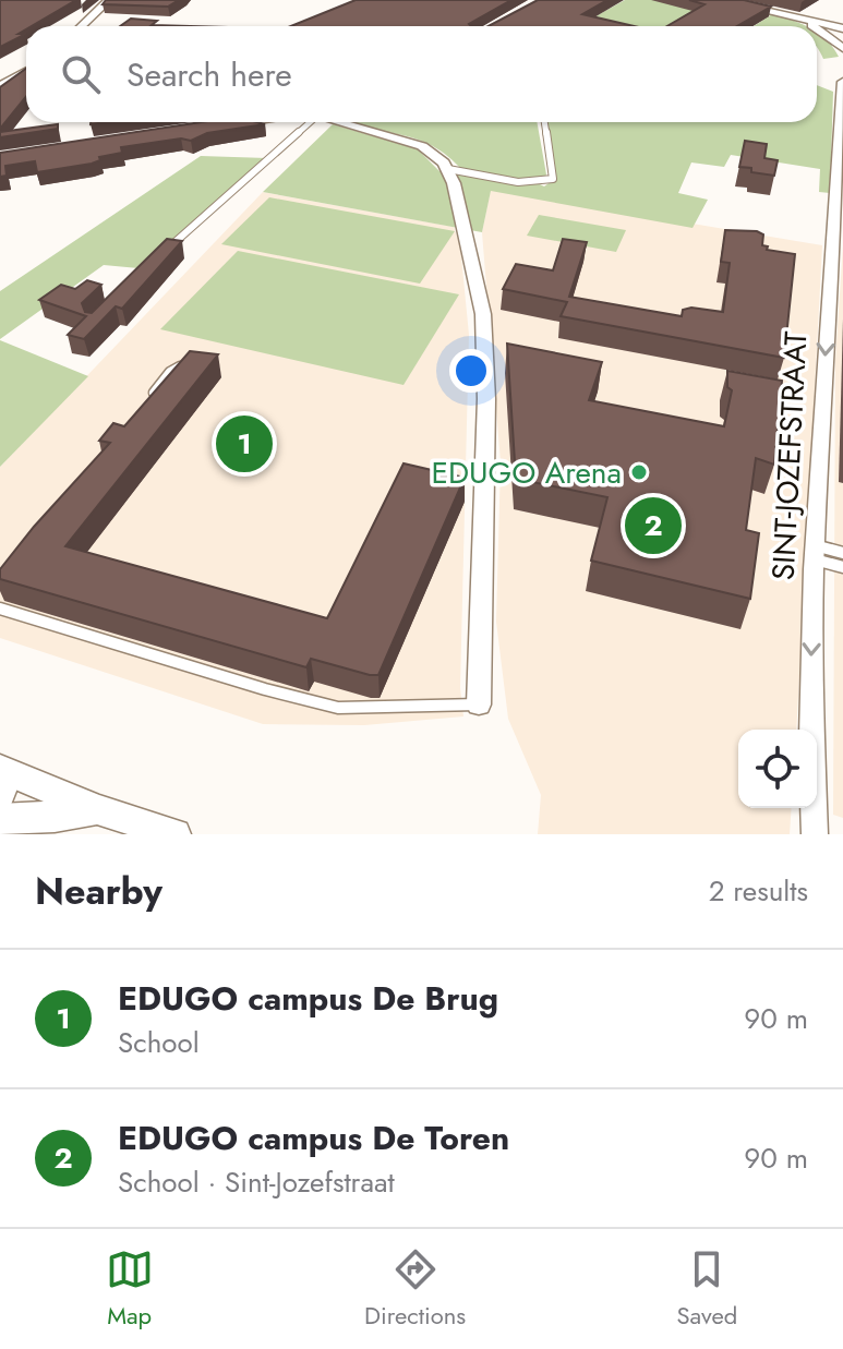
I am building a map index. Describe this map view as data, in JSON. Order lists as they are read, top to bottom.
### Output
{
  "streets": {
    "street": ["SINT-JOZEFSTRAAT"]
  },
  "one_way": ["SINT-JOZEFSTRAAT"],
  "places": ["EDUGO Arena"],
  "page": {
    "search": "Search here",
    "pins": ["1", "2"],
    "heading": ["Nearby", "2 results"],
    "list": [
      {
        "mark": "1",
        "name": "EDUGO campus De Brug",
        "note": "School",
        "value": "90 m"
      },
      {
        "mark": "2",
        "name": "EDUGO campus De Toren",
        "note": "School · Sint-Jozefstraat",
        "value": "90 m"
      }
    ],
    "nav": ["Map", "Directions", "Saved"]
  }
}
